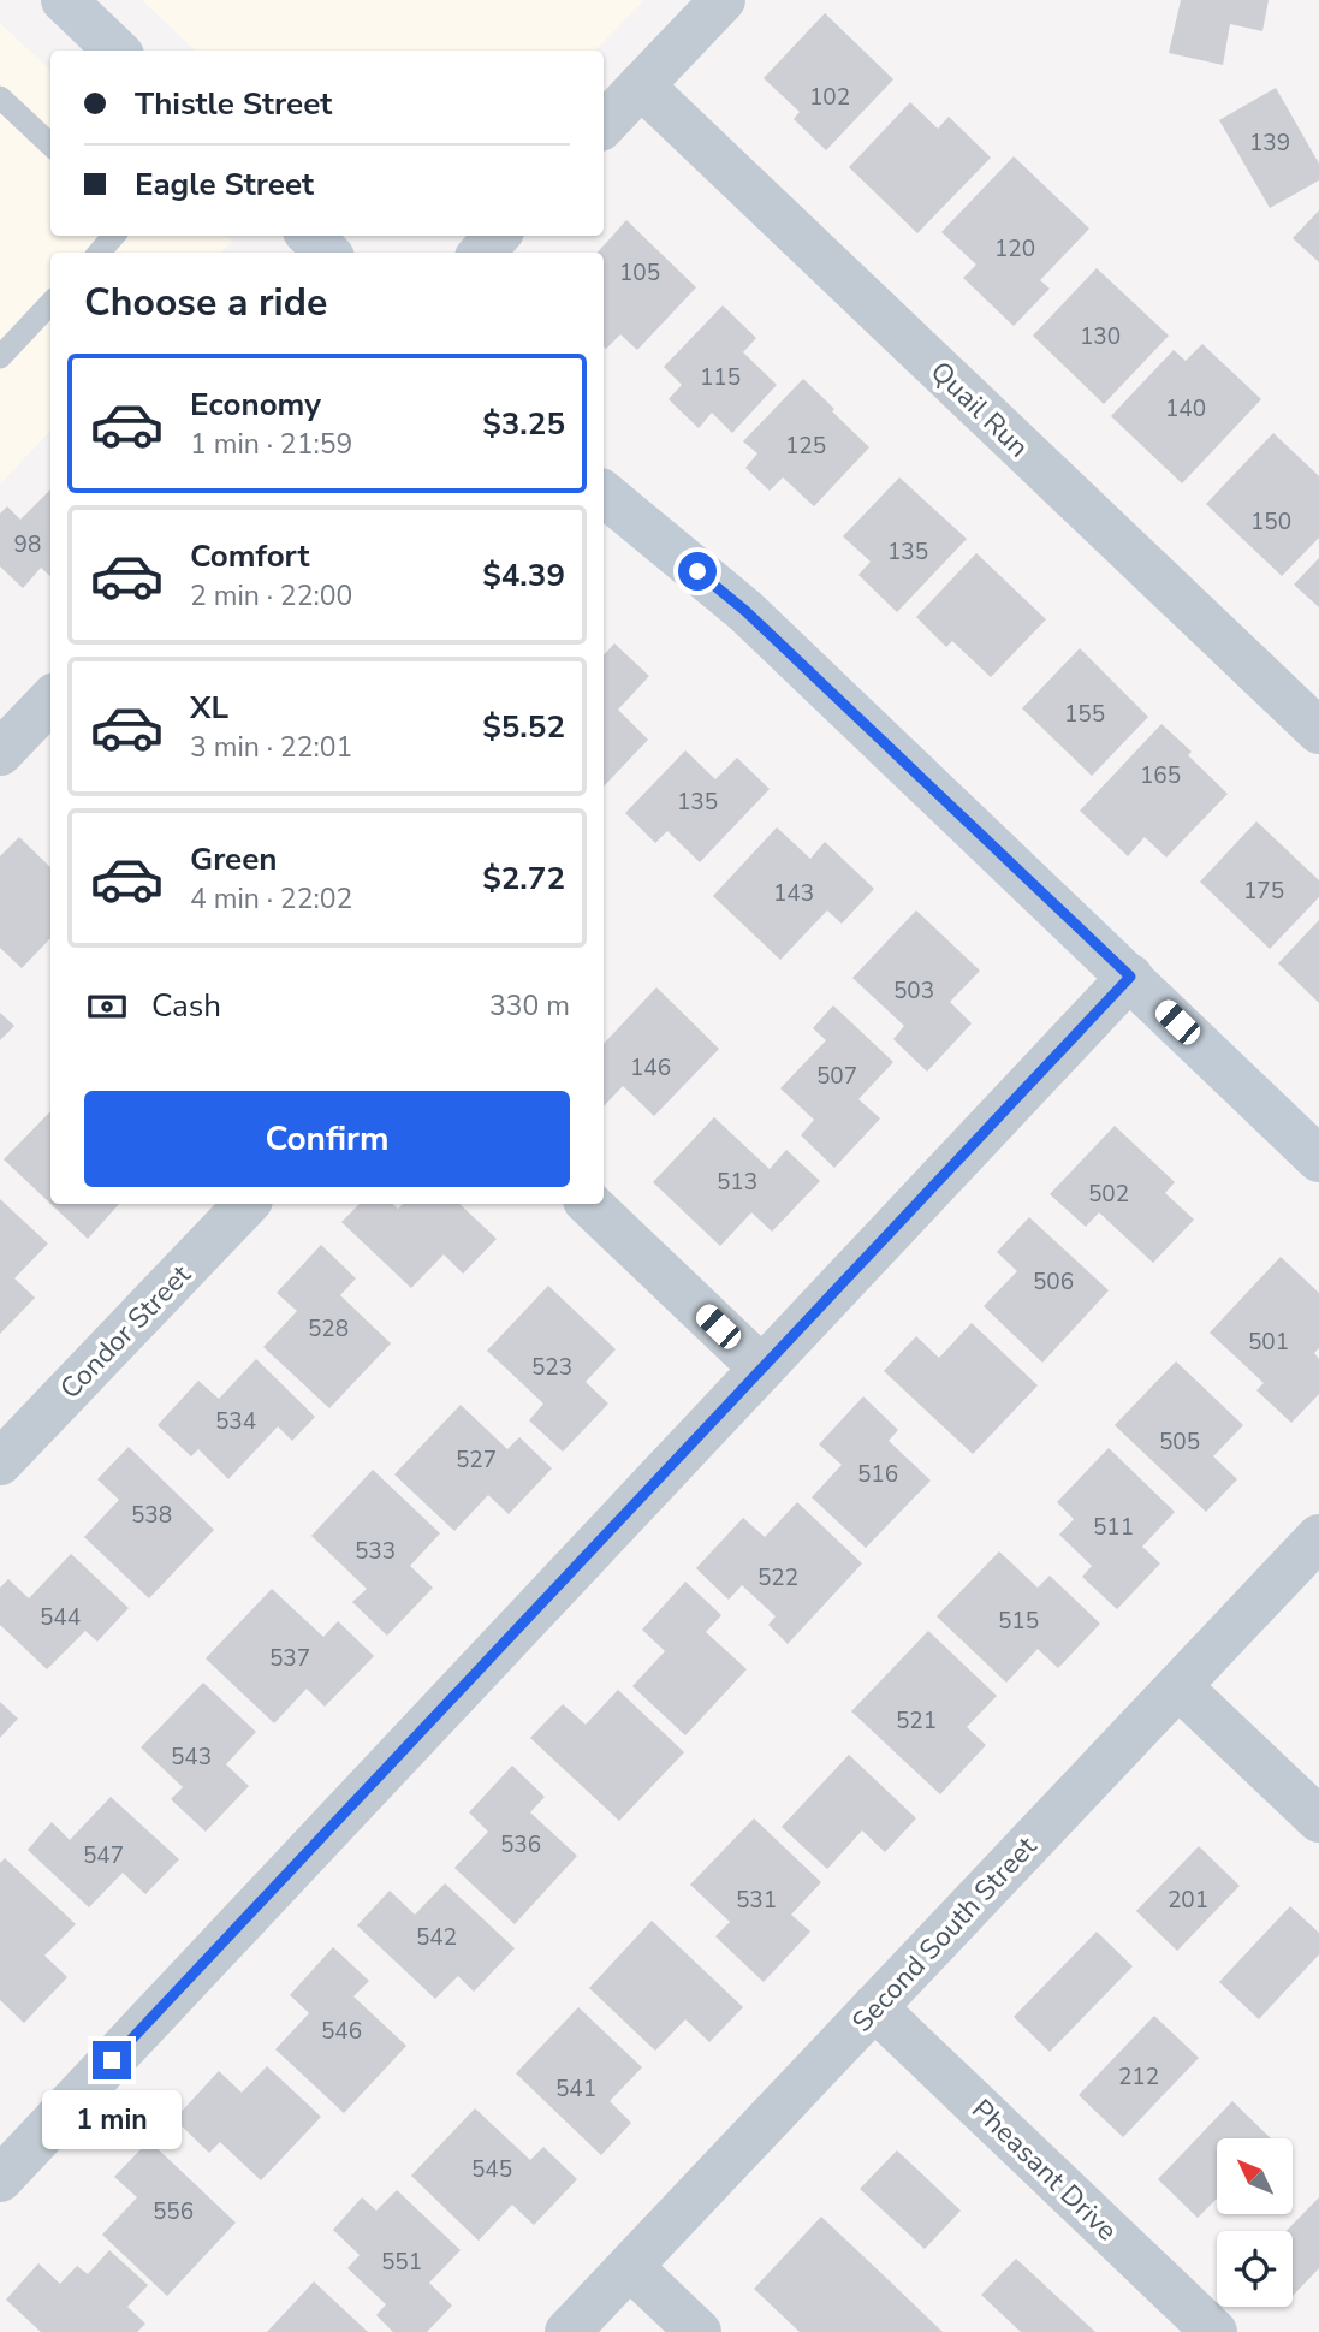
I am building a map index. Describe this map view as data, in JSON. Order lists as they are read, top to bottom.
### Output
{
  "streets": {
    "street": [
      "Quail Run",
      "Condor Street",
      "Second South Street",
      "Pheasant Drive"
    ]
  },
  "crossings": [
    ["Second South Street", "Pheasant Drive"]
  ],
  "house_numbers": [
    "102",
    "139",
    "120",
    "105",
    "130",
    "115",
    "140",
    "125",
    "150",
    "98",
    "135",
    "155",
    "165",
    "135",
    "175",
    "143",
    "503",
    "146",
    "507",
    "513",
    "502",
    "506",
    "528",
    "501",
    "523",
    "534",
    "505",
    "527",
    "516",
    "538",
    "511",
    "533",
    "522",
    "544",
    "515",
    "537",
    "521",
    "543",
    "536",
    "547",
    "531",
    "201",
    "542",
    "546",
    "212",
    "541",
    "545",
    "556",
    "551"
  ],
  "north": "top left",
  "page": {
    "banner": ["Thistle Street", "Eagle Street"],
    "heading": "Choose a ride",
    "list": [
      {
        "name": "Economy",
        "note": "1 min · 21:59",
        "value": "$3.25"
      },
      {
        "name": "Comfort",
        "note": "2 min · 22:00",
        "value": "$4.39"
      },
      {
        "name": "XL",
        "note": "3 min · 22:01",
        "value": "$5.52"
      },
      {
        "name": "Green",
        "note": "4 min · 22:02",
        "value": "$2.72"
      }
    ],
    "pay": ["Cash", "330 m"],
    "buttons": "Confirm",
    "bubble": "1 min"
  }
}
